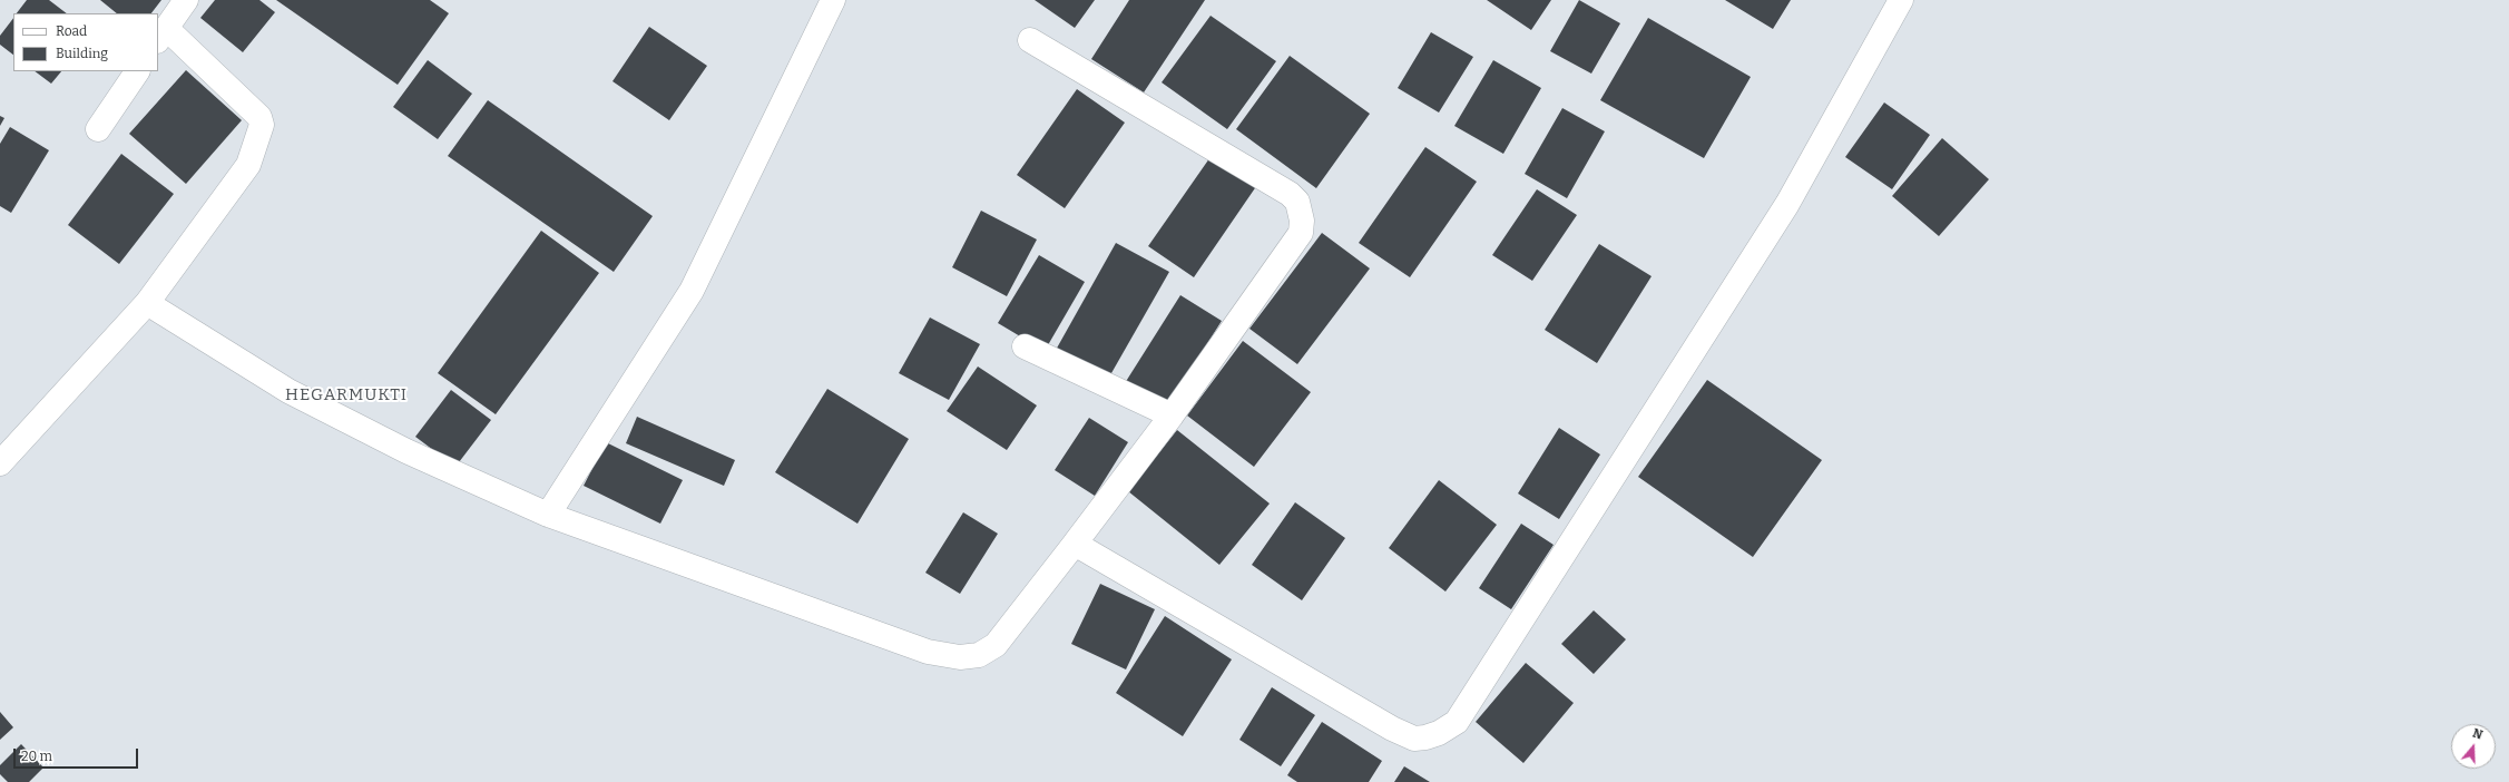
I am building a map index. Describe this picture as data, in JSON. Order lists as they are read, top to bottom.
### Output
{
  "districts": ["HEGARMUKTI"],
  "legend": ["Road", "Building"],
  "scale_bar": "20 m",
  "north": "top"
}
